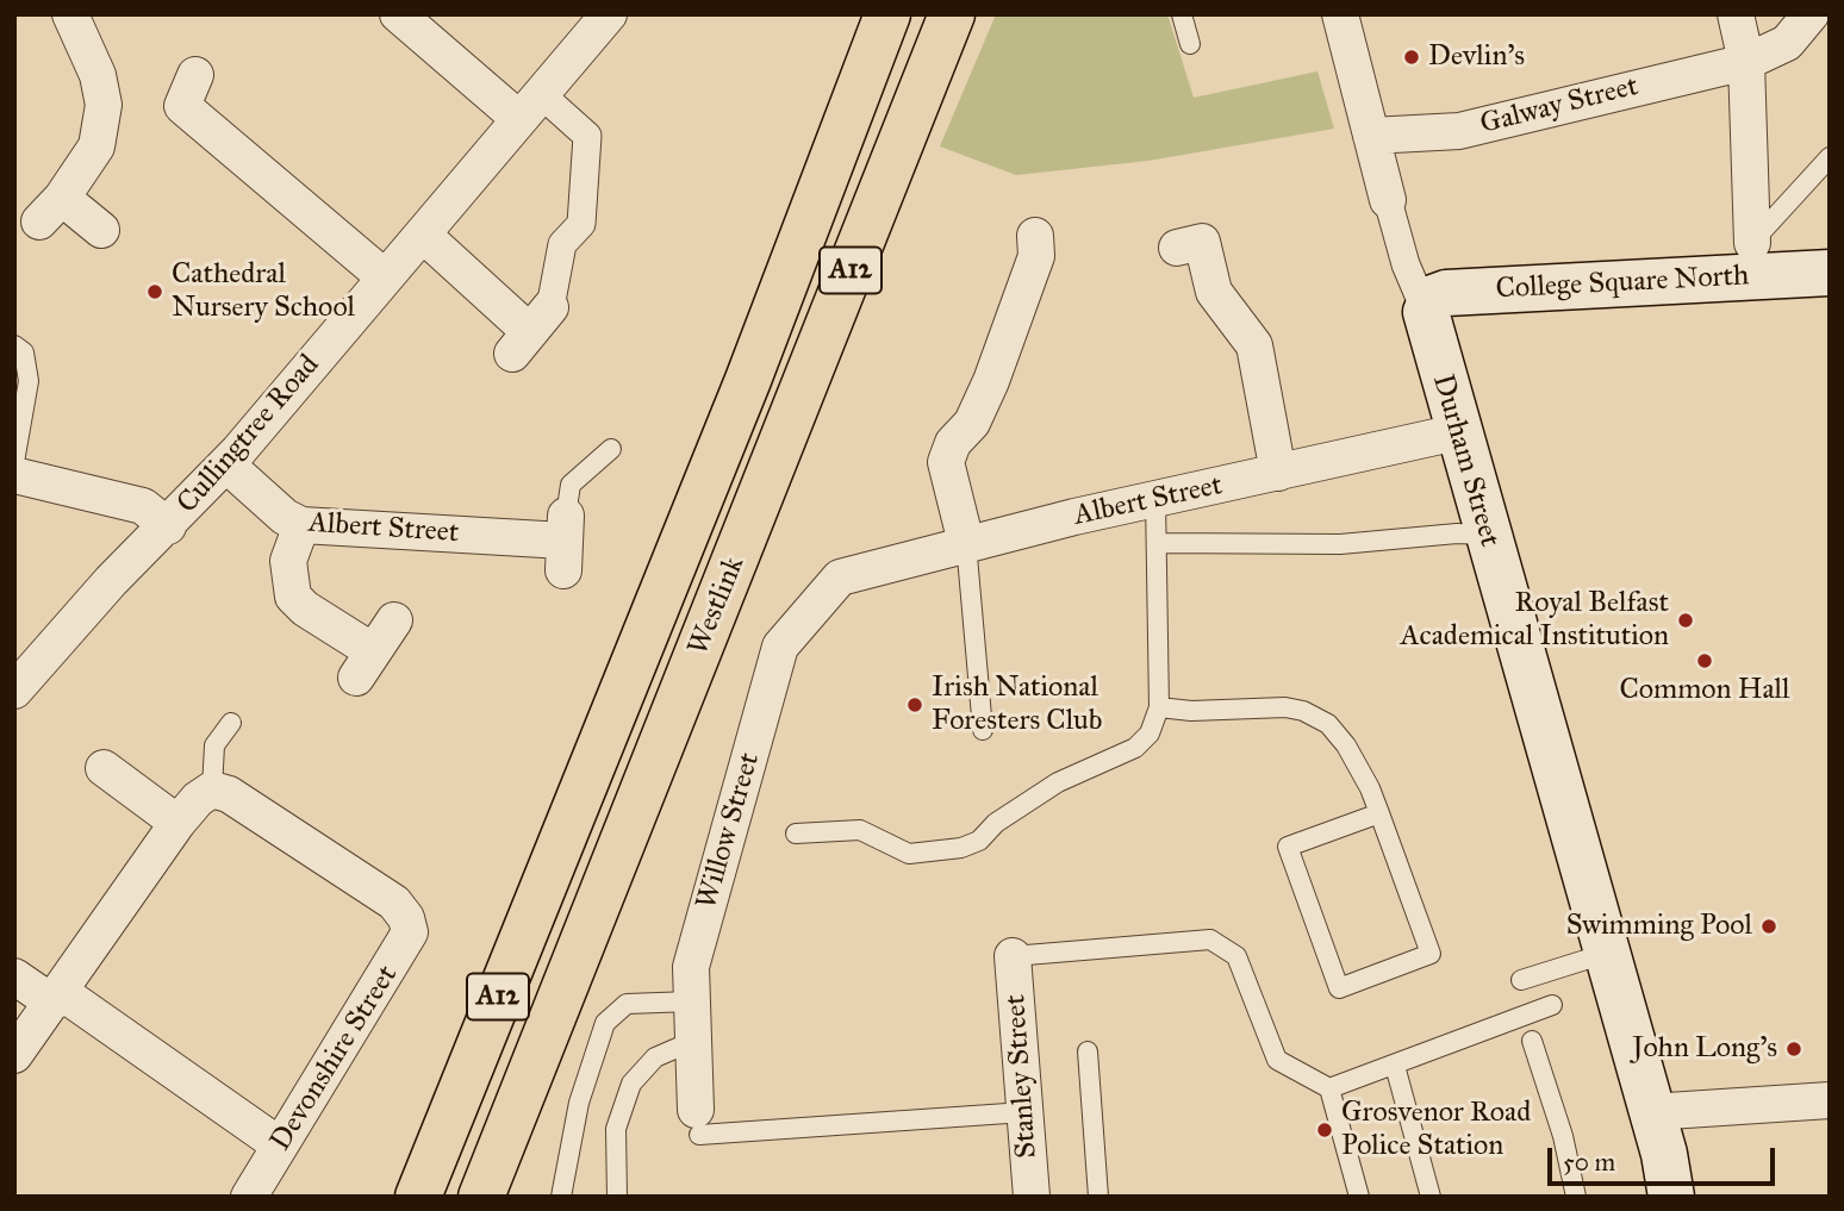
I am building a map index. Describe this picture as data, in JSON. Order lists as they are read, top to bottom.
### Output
{
  "streets": {
    "highway": ["A12", "Westlink"],
    "main road": ["College Square North", "Durham Street"],
    "street": [
      "Galway Street",
      "Cullingtree Road",
      "Albert Street",
      "Willow Street",
      "Devonshire Street",
      "Stanley Street"
    ]
  },
  "crossings": [
    ["Galway Street", "Durham Street"],
    ["College Square North", "Durham Street"],
    ["Cullingtree Road", "Albert Street"],
    ["Durham Street", "Albert Street"],
    ["Albert Street", "Willow Street"]
  ],
  "places": [
    "Devlin's",
    "Cathedral Nursery School",
    "Royal Belfast Academical Institution",
    "Common Hall",
    "Irish National Foresters Club",
    "Swimming Pool",
    "John Long's",
    "Grosvenor Road Police Station"
  ],
  "scale_bar": "50 m"
}
